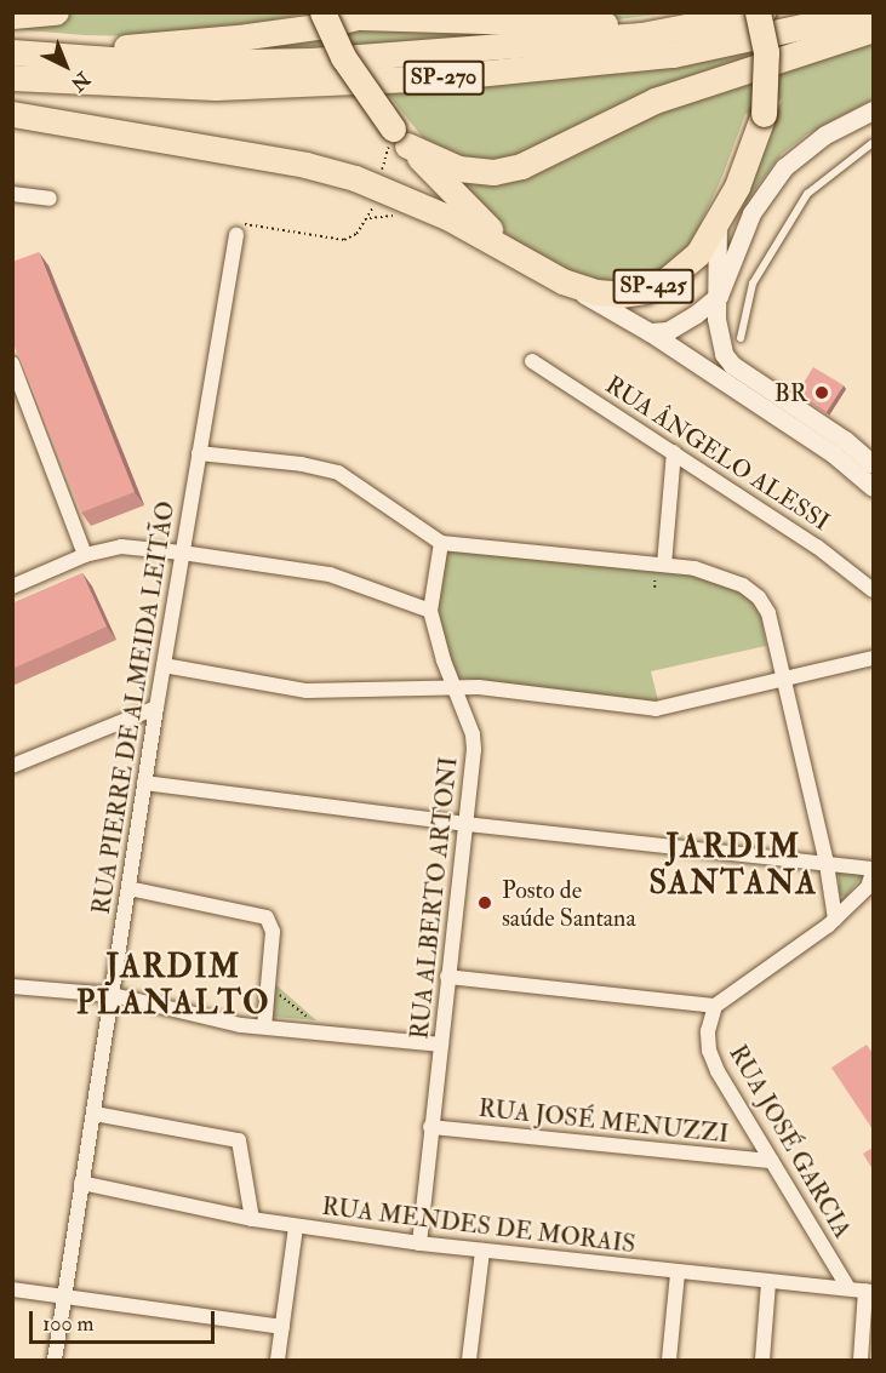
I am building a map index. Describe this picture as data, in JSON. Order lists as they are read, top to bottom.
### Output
{
  "streets": {
    "highway": ["SP-270", "SP-425"],
    "street": [
      "RUA ÂNGELO ALESSI",
      "RUA PIERRE DE ALMEIDA LEITÃO",
      "RUA ALBERTO ARTONI",
      "RUA JOSÉ MENUZZI",
      "RUA JOSÉ GARCIA",
      "RUA MENDES DE MORAIS"
    ]
  },
  "crossings": [
    ["SP-270", "SP-425"],
    ["RUA PIERRE DE ALMEIDA LEITÃO", "RUA MENDES DE MORAIS"],
    ["RUA ALBERTO ARTONI", "RUA JOSÉ MENUZZI"],
    ["RUA ALBERTO ARTONI", "RUA MENDES DE MORAIS"],
    ["RUA JOSÉ MENUZZI", "RUA JOSÉ GARCIA"],
    ["RUA JOSÉ GARCIA", "RUA MENDES DE MORAIS"]
  ],
  "districts": ["JARDIM SANTANA", "JARDIM PLANALTO"],
  "places": ["BR", "Posto de saúde Santana"],
  "scale_bar": "100 m",
  "north": "bottom right"
}
